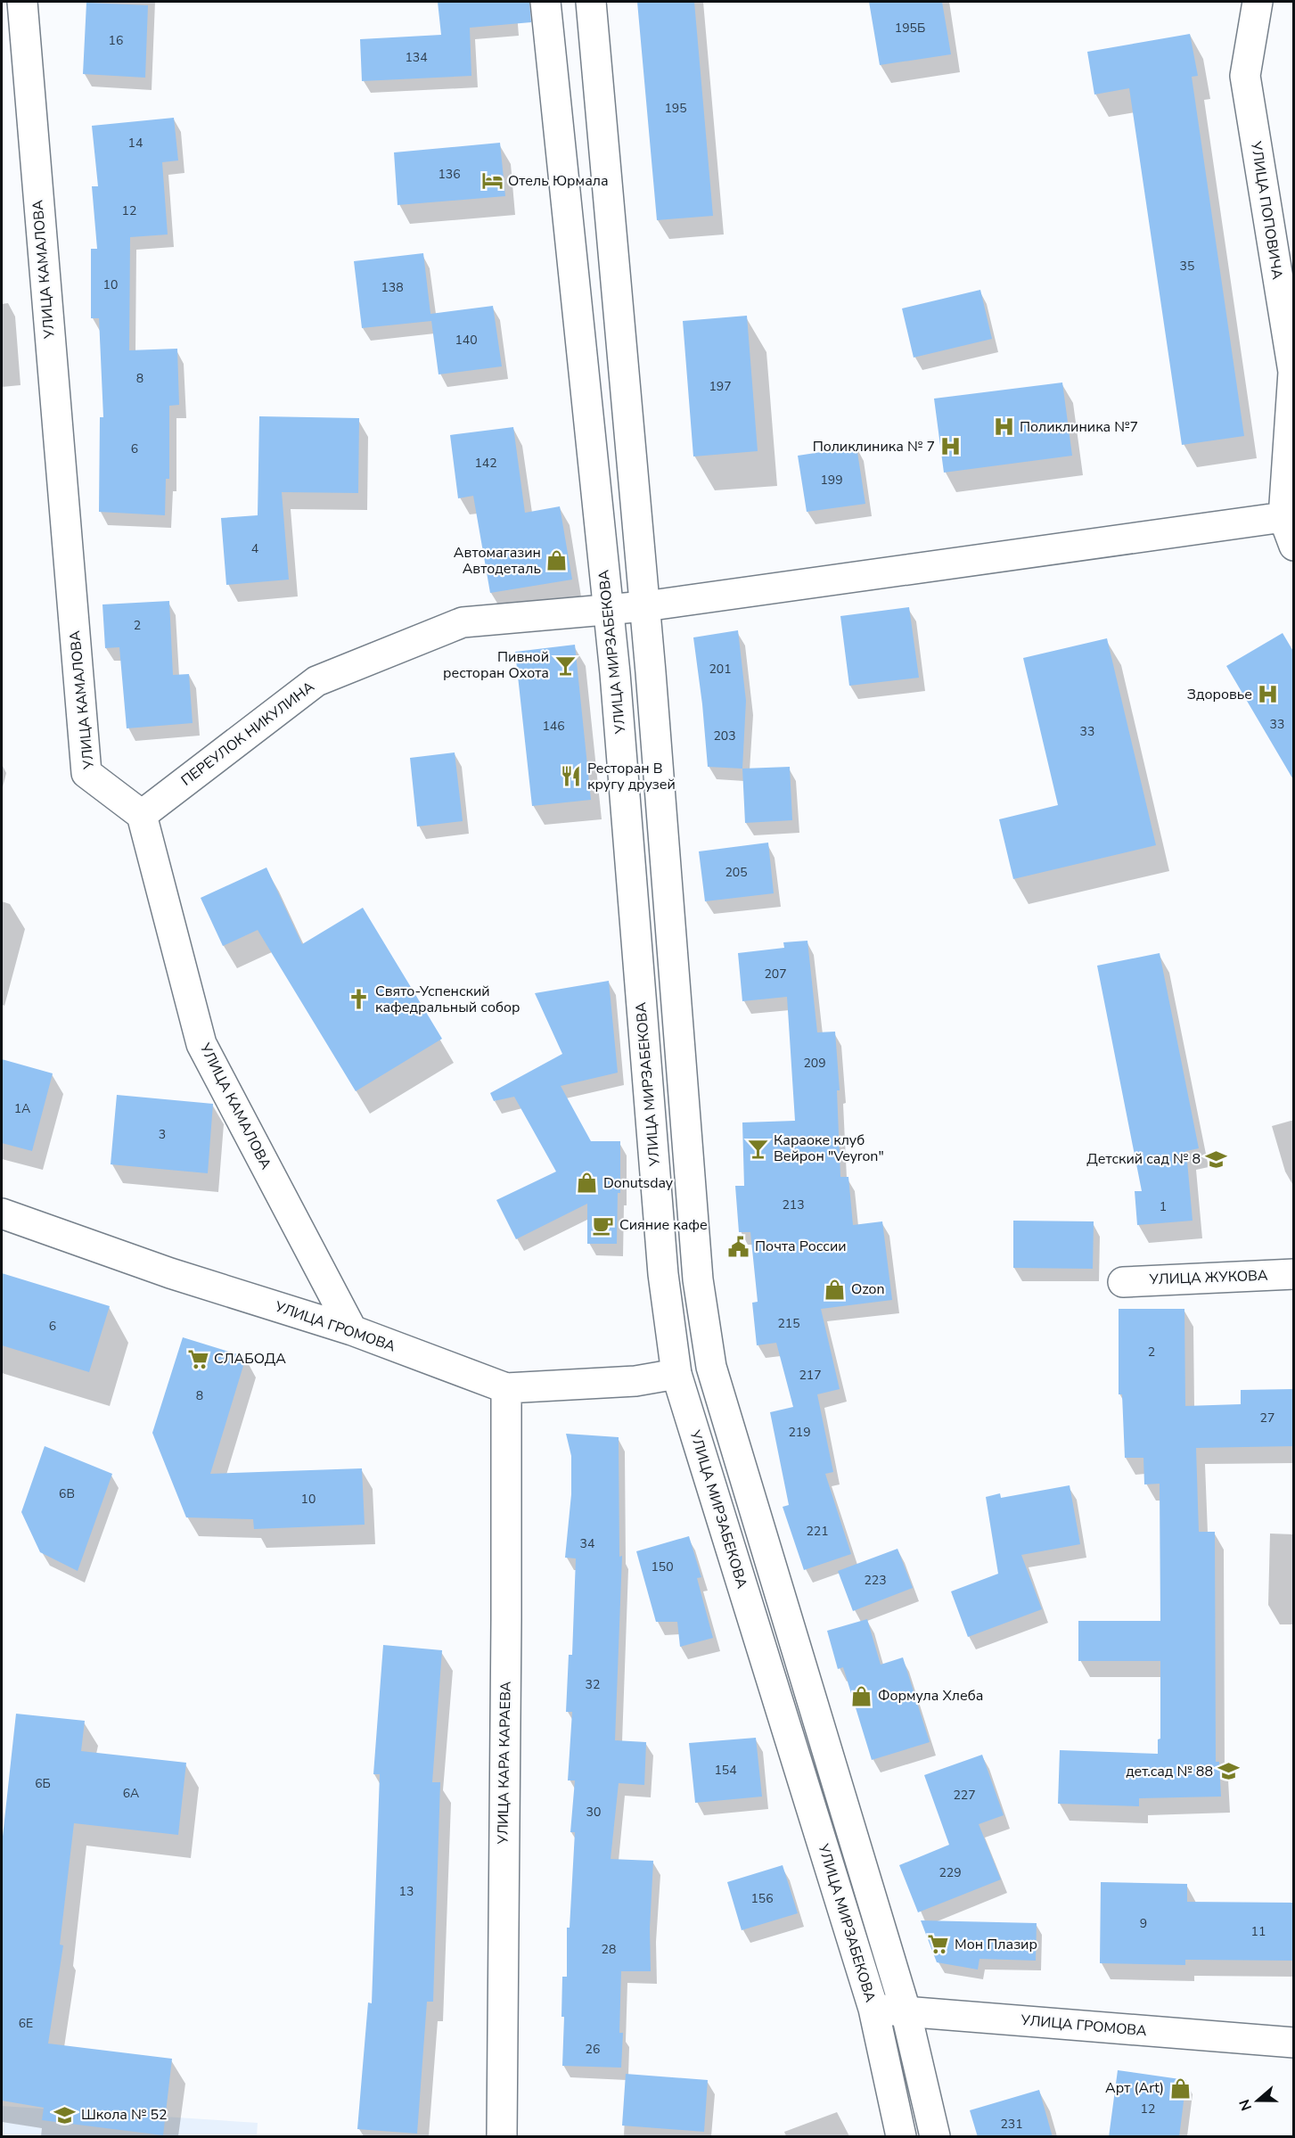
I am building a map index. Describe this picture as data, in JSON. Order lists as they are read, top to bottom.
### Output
{
  "streets": {
    "street": [
      "УЛИЦА ПОПОВИЧА",
      "УЛИЦА КАМАЛОВА",
      "УЛИЦА МИРЗАБЕКОВА",
      "ПЕРЕУЛОК НИКУЛИНА",
      "УЛИЦА ЖУКОВА",
      "УЛИЦА ГРОМОВА",
      "УЛИЦА КАРА КАРАЕВА"
    ]
  },
  "crossings": [
    ["УЛИЦА ПОПОВИЧА", "ПЕРЕУЛОК НИКУЛИНА"],
    ["УЛИЦА КАМАЛОВА", "ПЕРЕУЛОК НИКУЛИНА"],
    ["УЛИЦА КАМАЛОВА", "УЛИЦА ГРОМОВА"],
    ["УЛИЦА МИРЗАБЕКОВА", "ПЕРЕУЛОК НИКУЛИНА"],
    ["УЛИЦА МИРЗАБЕКОВА", "УЛИЦА ГРОМОВА"],
    ["УЛИЦА ГРОМОВА", "УЛИЦА КАРА КАРАЕВА"]
  ],
  "places": {
    "hotel": ["Отель Юрмала"],
    "hospital": ["Поликлиника №7", "Поликлиника № 7", "Здоровье"],
    "shop": [
      "Автомагазин Автодеталь",
      "Donutsday",
      "Ozon",
      "Формула Хлеба",
      "Арт (Art)"
    ],
    "bar": ["Пивной ресторан Охота", "Караоке клуб Вейрон \"Veyron\""],
    "restaurant": ["Ресторан В кругу друзей"],
    "church": ["Свято-Успенский кафедральный собор"],
    "school or university": ["Детский сад № 8", "дет.сад № 88", "Школа № 52"],
    "cafe": ["Сияние кафе"],
    "public building": ["Почта России"],
    "supermarket": ["СЛАБОДА", "Мон Плазир"]
  },
  "house_numbers": [
    "195Б",
    "16",
    "134",
    "195",
    "14",
    "136",
    "12",
    "35",
    "10",
    "138",
    "140",
    "8",
    "197",
    "6",
    "142",
    "199",
    "4",
    "2",
    "201",
    "33",
    "146",
    "33",
    "203",
    "205",
    "207",
    "209",
    "1А",
    "3",
    "213",
    "1",
    "215",
    "6",
    "2",
    "217",
    "8",
    "27",
    "219",
    "6В",
    "10",
    "221",
    "34",
    "150",
    "223",
    "32",
    "154",
    "6Б",
    "6А",
    "227",
    "30",
    "229",
    "13",
    "156",
    "9",
    "11",
    "28",
    "6Е",
    "26",
    "12",
    "231"
  ],
  "north": "left"
}
